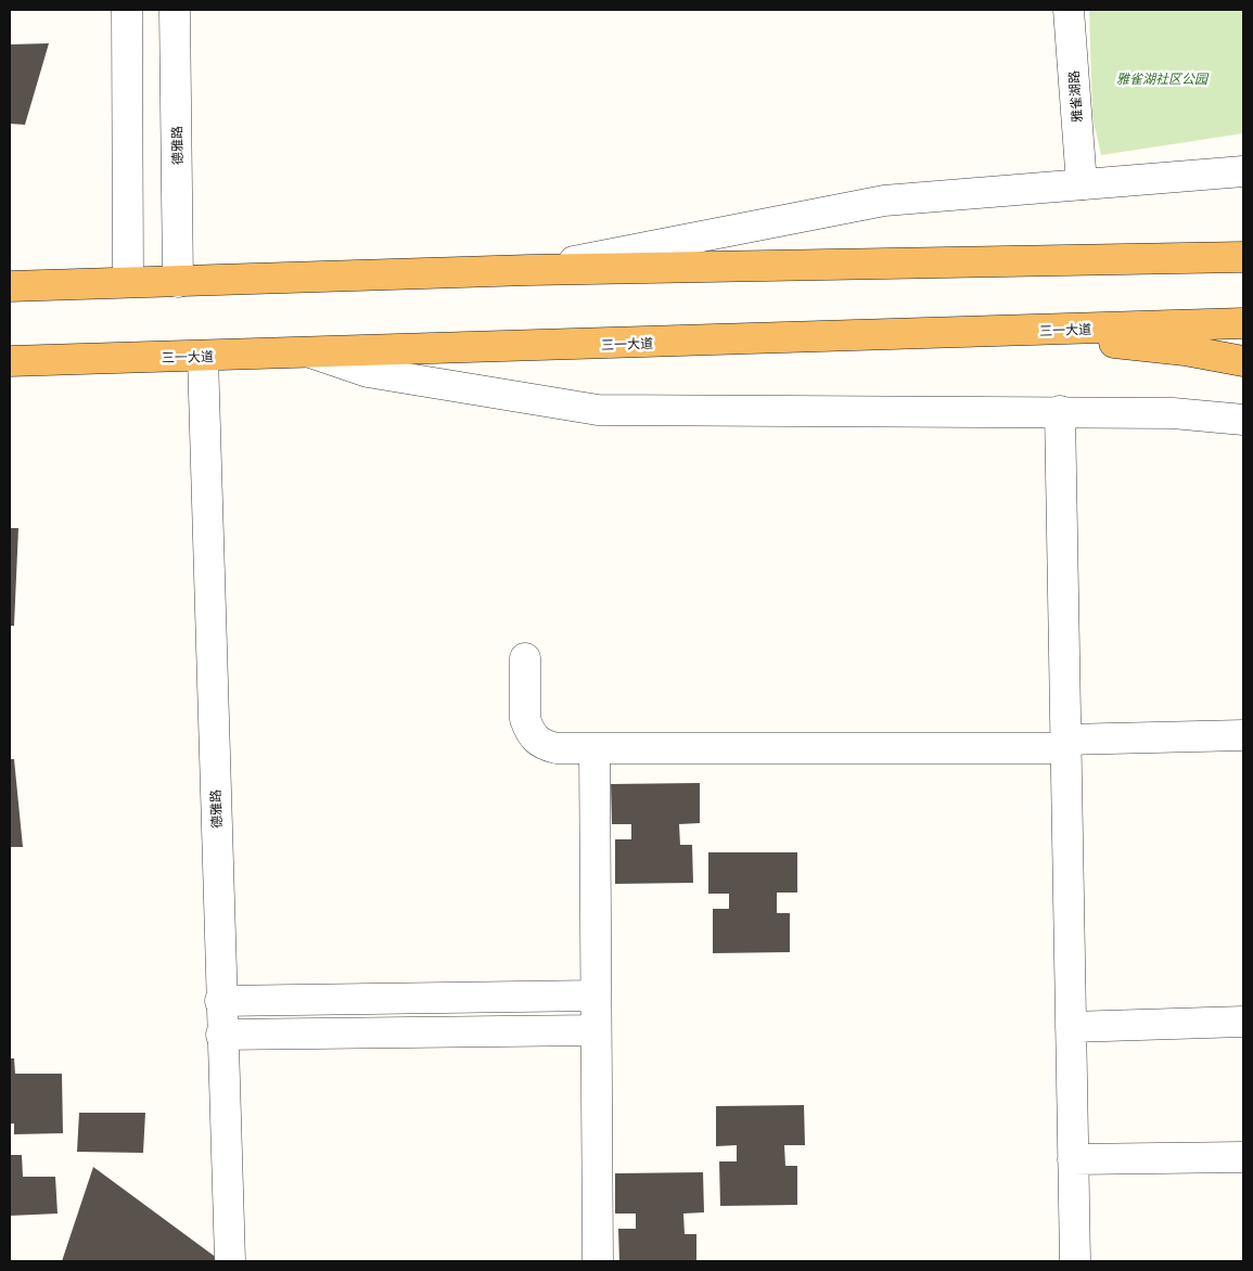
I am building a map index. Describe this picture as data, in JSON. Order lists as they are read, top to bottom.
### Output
{
  "streets": {
    "highway": ["三一大道"],
    "street": ["雅雀湖路", "德雅路"]
  },
  "crossings": [
    ["德雅路", "三一大道"]
  ],
  "parks": ["雅雀湖社区公园"]
}
